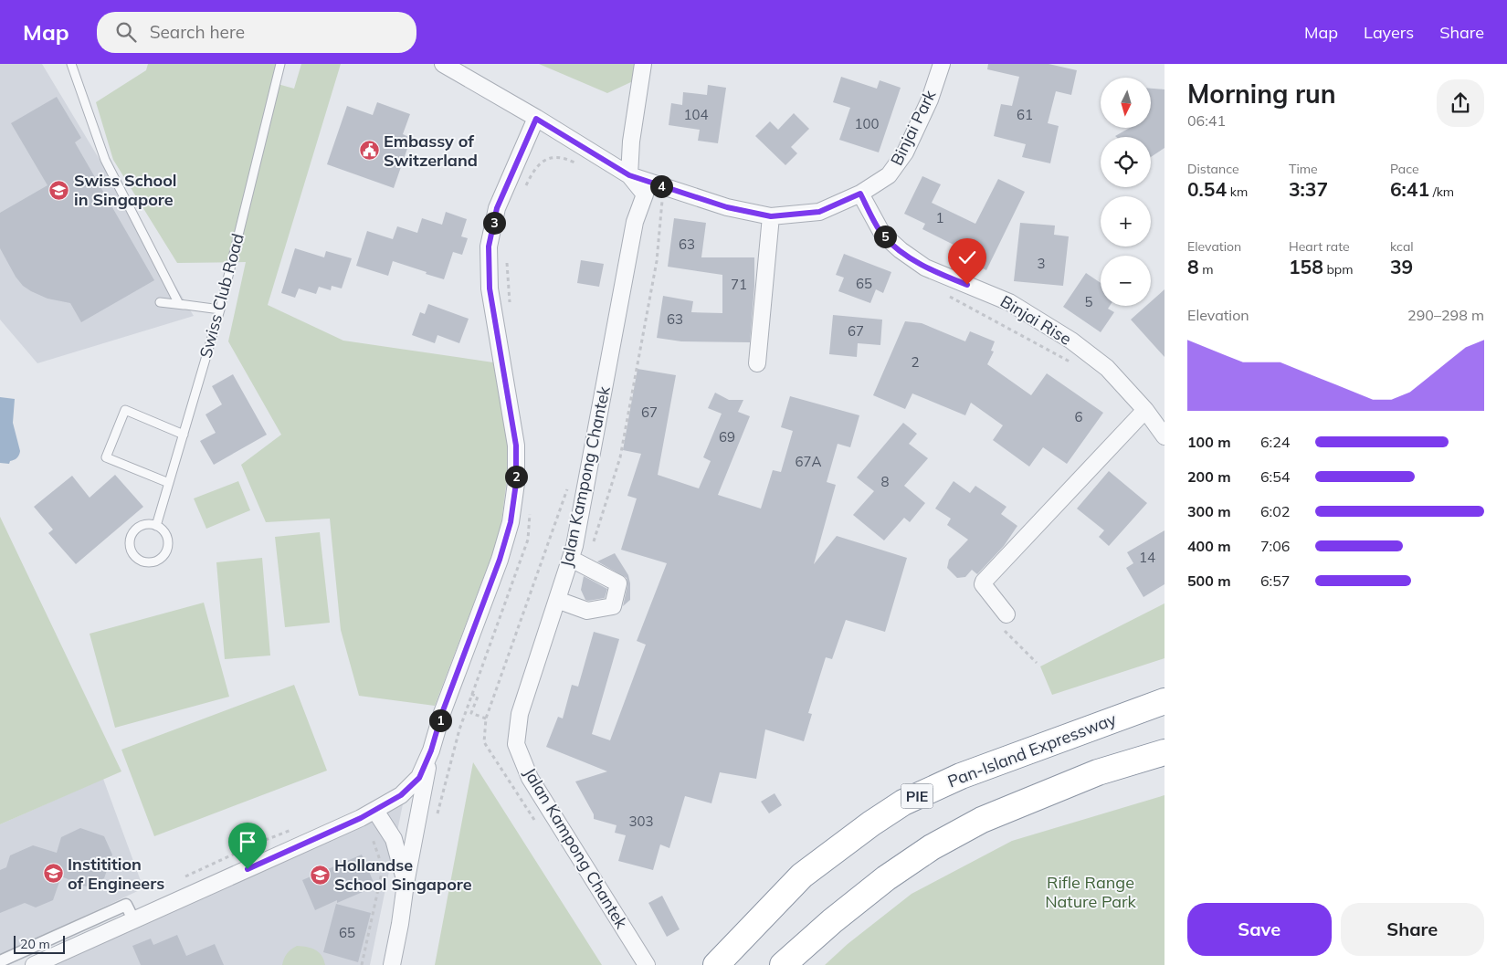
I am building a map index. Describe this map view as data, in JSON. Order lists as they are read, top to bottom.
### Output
{
  "streets": {
    "highway": ["Pan-Island Expressway", "PIE"],
    "street": ["Binjai Park", "Binjai Rise", "Jalan Kampong Chantek"],
    "lane": ["Swiss Club Road"]
  },
  "crossings": [
    ["Binjai Park", "Binjai Rise"],
    ["Binjai Park", "Jalan Kampong Chantek"]
  ],
  "parks": ["Rifle Range Nature Park"],
  "places": {
    "public building": ["Embassy of Switzerland"],
    "school or university": ["Swiss School in Singapore", "Institition of Engineers", "Hollandse School Singapore"]
  },
  "house_numbers": [
    "104",
    "61",
    "100",
    "1",
    "63",
    "3",
    "65",
    "71",
    "5",
    "63",
    "67",
    "2",
    "67",
    "6",
    "69",
    "67A",
    "8",
    "14",
    "303",
    "65"
  ],
  "scale_bar": "20 m",
  "north": "bottom",
  "page": {
    "header": "Map",
    "search": "Search here",
    "nav": ["Map", "Layers", "Share"],
    "heading": ["Morning run", "06:41"],
    "map_buttons": ["+", "−"],
    "stats": [
      ["Distance", "0.54 km"],
      ["Time", "3:37"],
      ["Pace", "6:41 /km"],
      ["Elevation", "8 m"],
      ["Heart rate", "158 bpm"],
      ["kcal", "39"]
    ],
    "pins": [
      "4",
      "3",
      "5",
      "2",
      "1"
    ],
    "chart": ["Elevation", "290–298 m"],
    "list": [
      {
        "name": "100 m",
        "note": "6:24"
      },
      {
        "name": "200 m",
        "note": "6:54"
      },
      {
        "name": "300 m",
        "note": "6:02"
      },
      {
        "name": "400 m",
        "note": "7:06"
      },
      {
        "name": "500 m",
        "note": "6:57"
      }
    ],
    "buttons": ["Save", "Share"],
    "scale": "20 m"
  }
}
